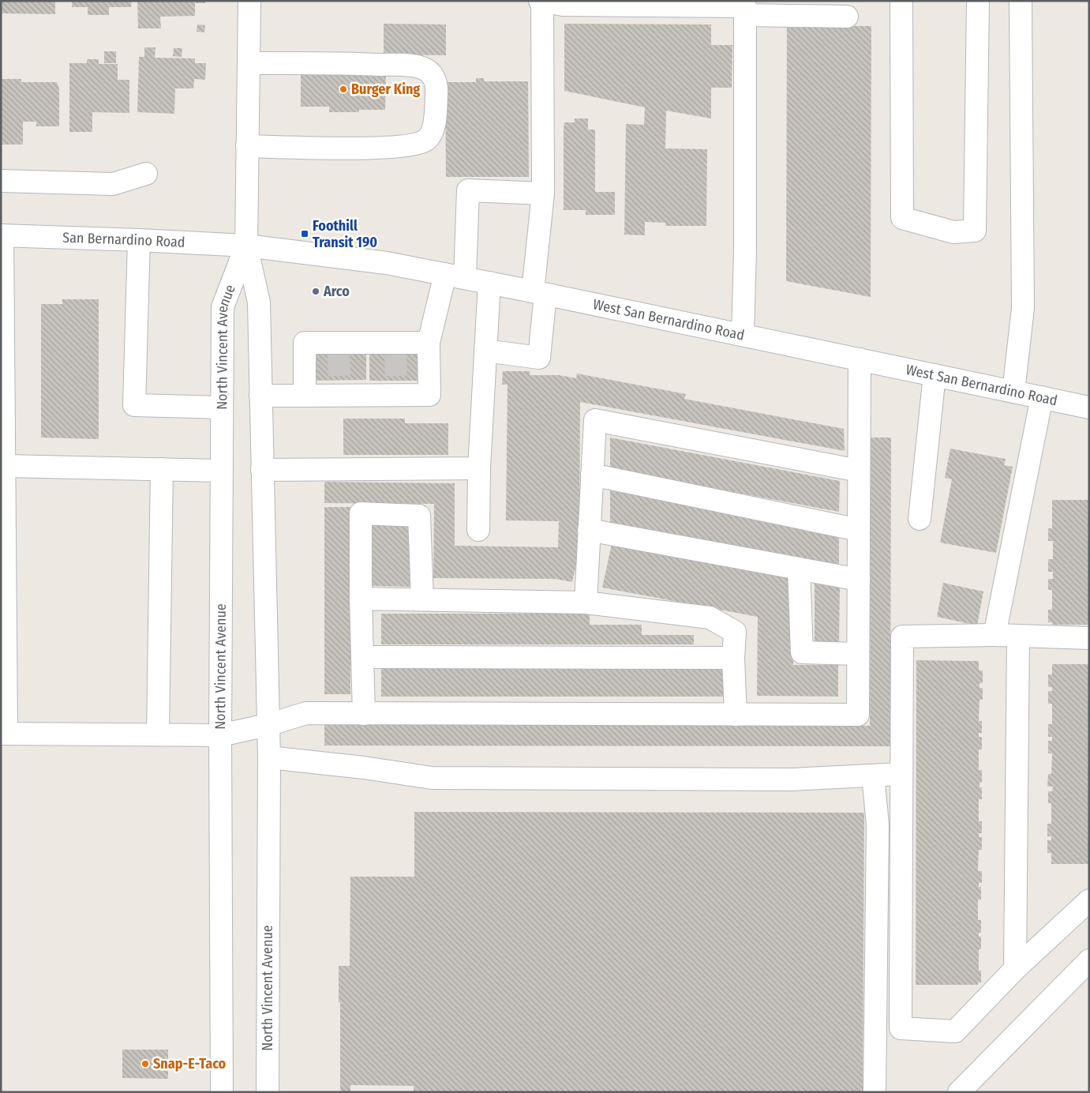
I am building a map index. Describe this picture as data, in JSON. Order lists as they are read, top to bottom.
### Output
{
  "streets": {
    "street": ["San Bernardino Road", "West San Bernardino Road", "North Vincent Avenue"]
  },
  "crossings": [
    ["San Bernardino Road", "West San Bernardino Road"],
    ["San Bernardino Road", "North Vincent Avenue"],
    ["West San Bernardino Road", "North Vincent Avenue"]
  ],
  "places": {
    "other": ["Burger King", "Arco", "Snap-E-Taco"],
    "transit": ["Foothill Transit 190"]
  }
}
